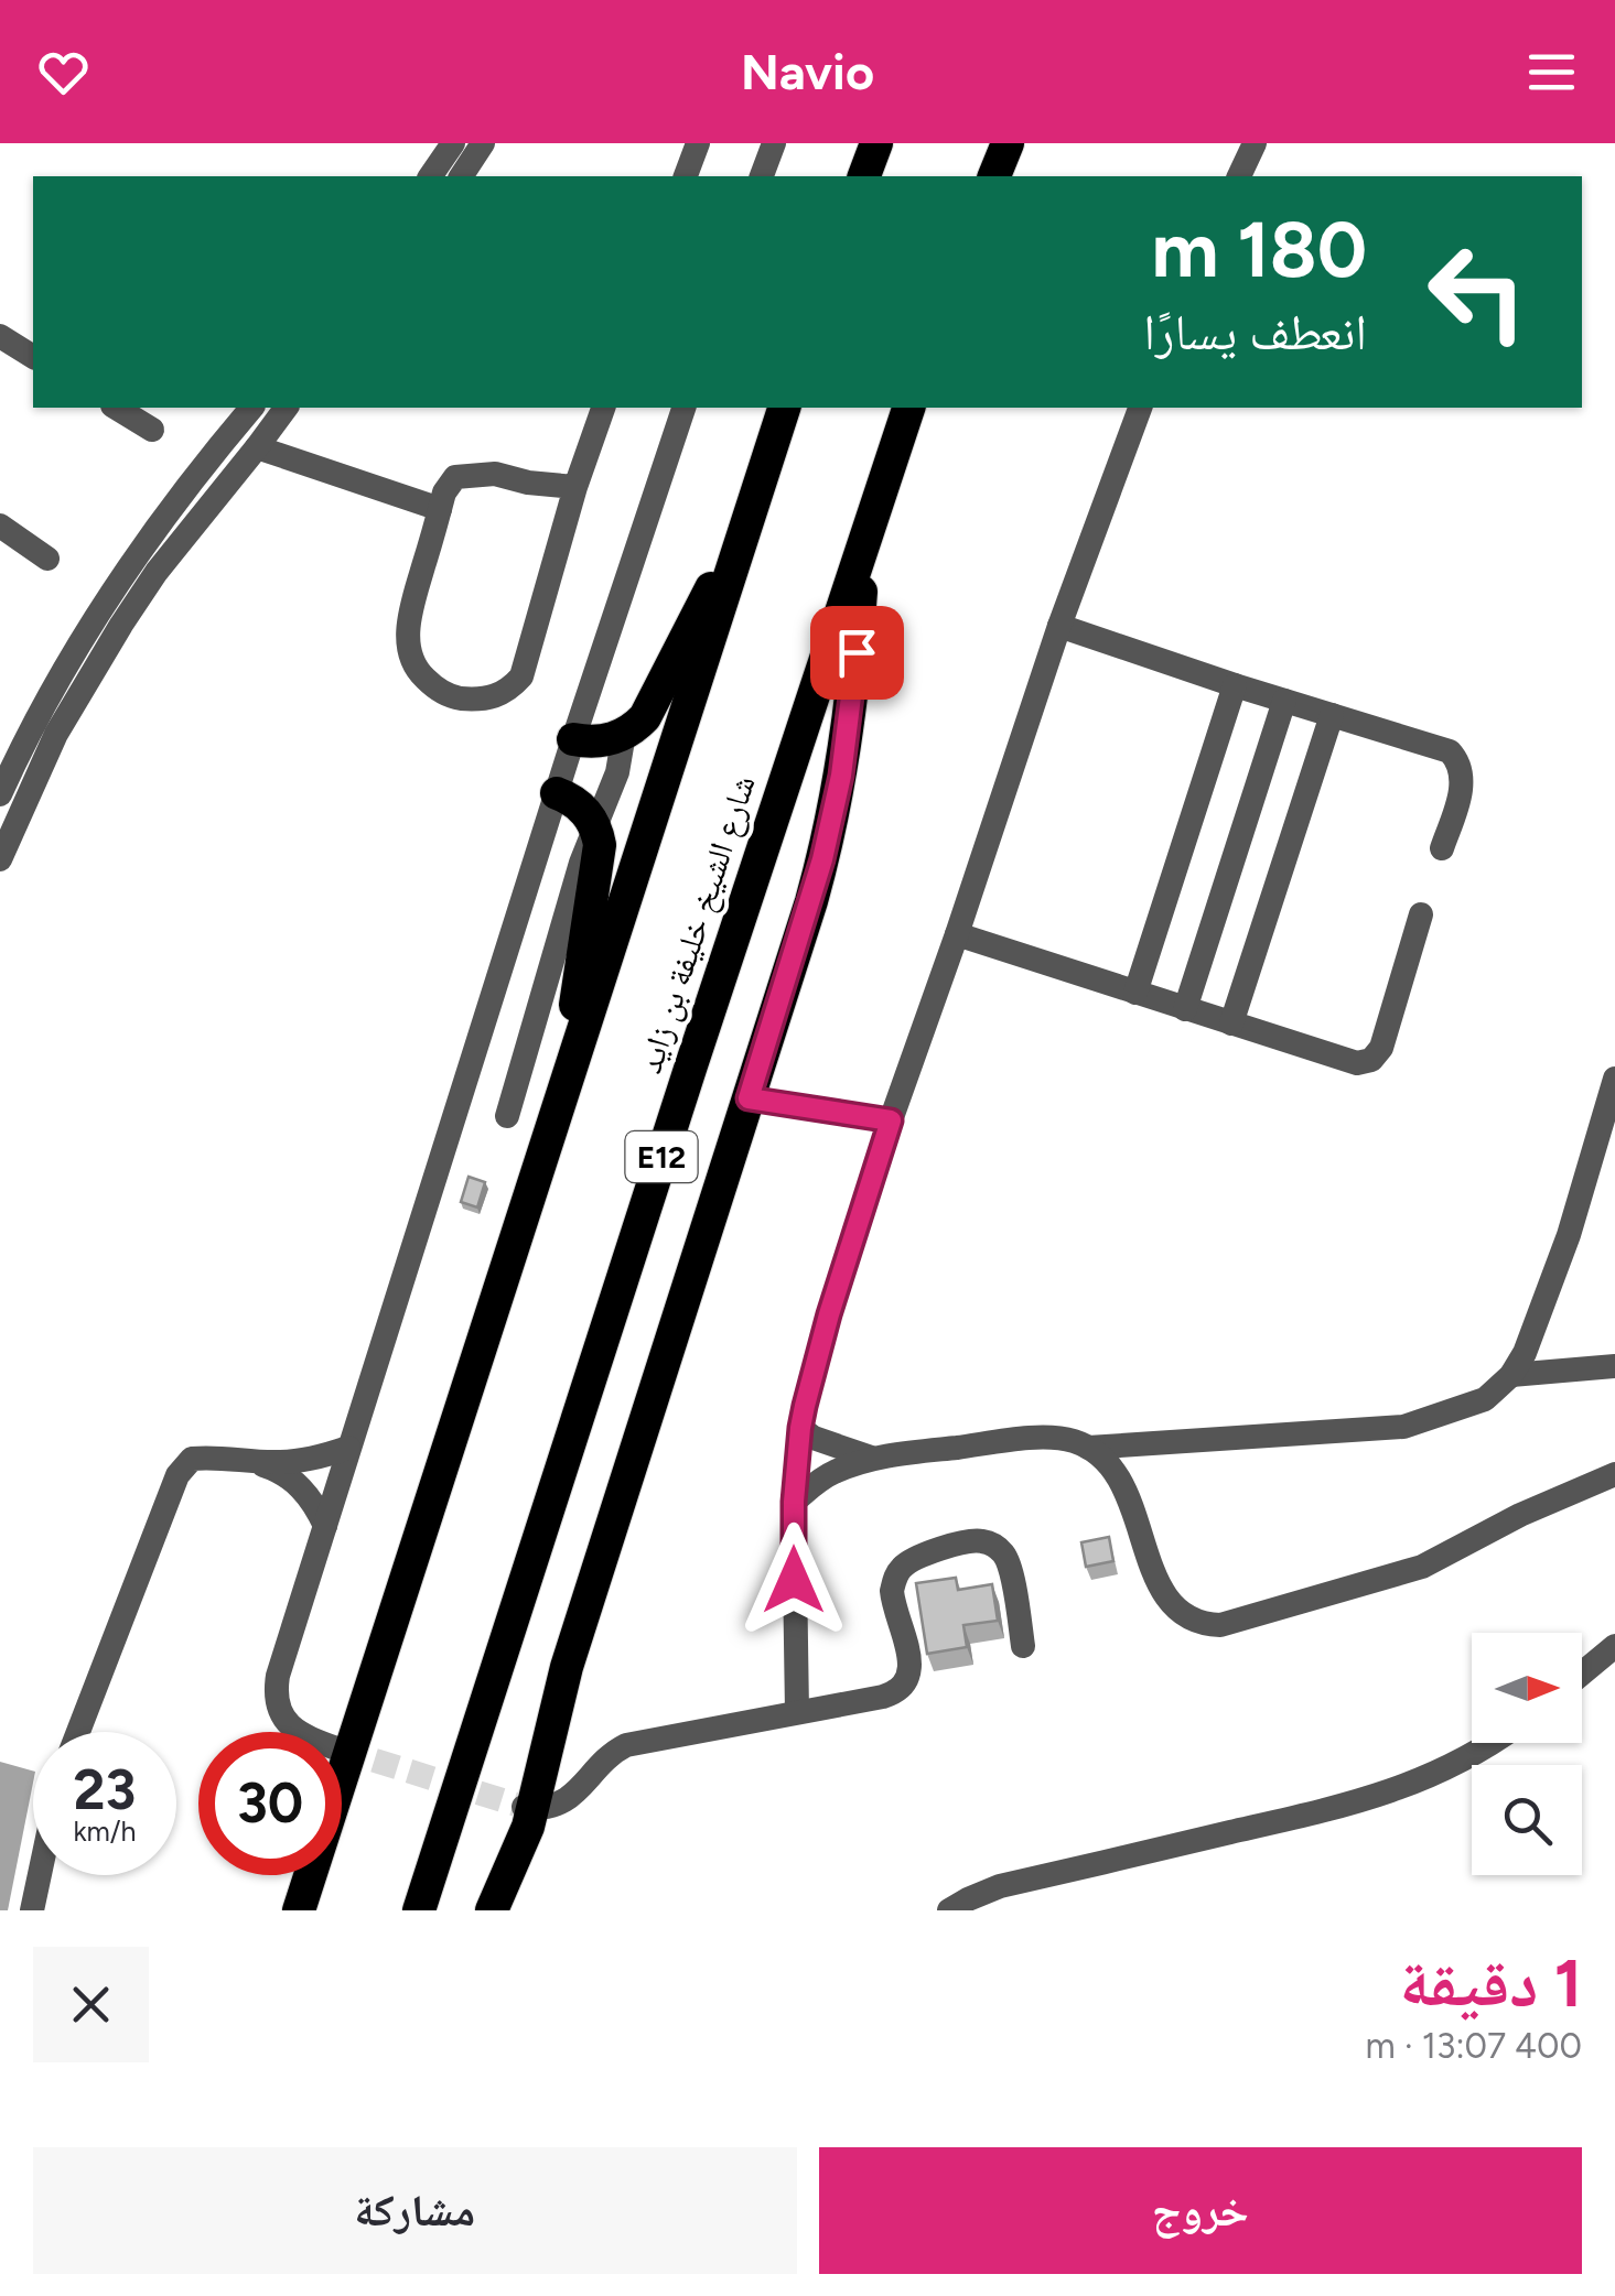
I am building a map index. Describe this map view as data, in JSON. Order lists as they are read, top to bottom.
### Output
{
  "streets": {
    "highway": ["شارع الشيخ خليفة بن زايد", "E12"]
  },
  "north": "right",
  "page": {
    "header": "Navio",
    "turn": ["180 m", "انعطف يسارًا"],
    "speed": "23 km/h",
    "limit": "30",
    "heading": ["1 دقيقة", "400 m · 13:07"],
    "buttons": ["خروج", "مشاركة"]
  }
}
